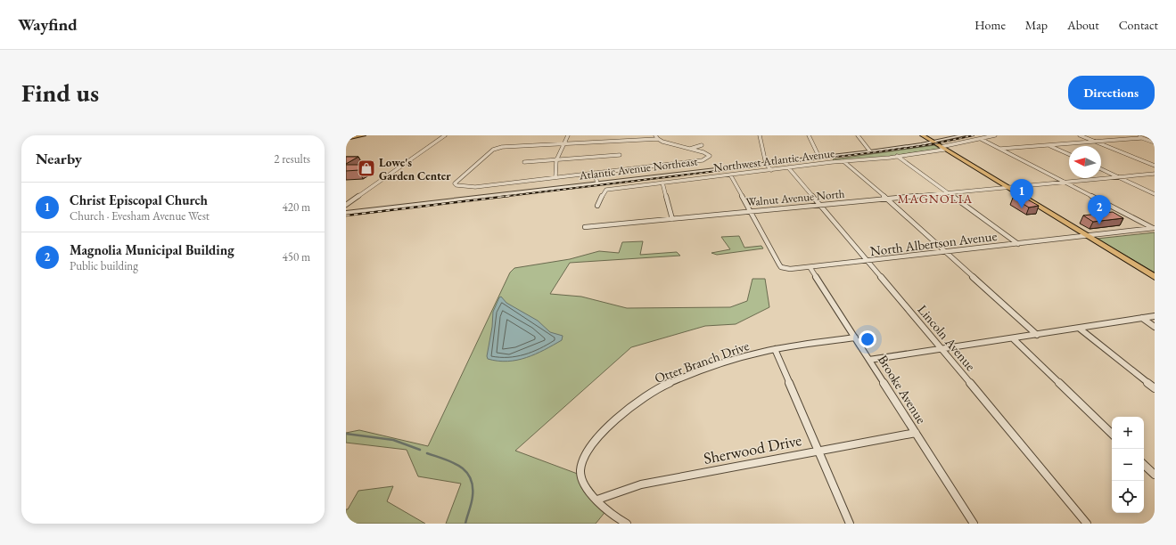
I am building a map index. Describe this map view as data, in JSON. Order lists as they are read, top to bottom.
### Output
{
  "streets": {
    "street": [
      "Northwest Atlantic Avenue",
      "Atlantic Avenue Northeast",
      "Walnut Avenue North",
      "North Albertson Avenue",
      "Lincoln Avenue",
      "Otter Branch Drive",
      "Brooke Avenue",
      "Sherwood Drive"
    ]
  },
  "crossings": [
    ["Northwest Atlantic Avenue", "Lincoln Avenue"],
    ["Walnut Avenue North", "North Albertson Avenue"],
    ["Walnut Avenue North", "Lincoln Avenue"],
    ["North Albertson Avenue", "Lincoln Avenue"],
    ["North Albertson Avenue", "Brooke Avenue"],
    ["Otter Branch Drive", "Brooke Avenue"],
    ["Otter Branch Drive", "Sherwood Drive"],
    ["Brooke Avenue", "Sherwood Drive"]
  ],
  "districts": ["MAGNOLIA"],
  "places": {
    "shop": ["Lowe's Garden Center"]
  },
  "north": "left",
  "page": {
    "header": "Wayfind",
    "nav": [
      "Home",
      "Map",
      "About",
      "Contact"
    ],
    "buttons": "Directions",
    "title": "Find us",
    "heading": ["Nearby", "2 results"],
    "pins": ["1", "2"],
    "list": [
      {
        "mark": "1",
        "name": "Christ Episcopal Church",
        "note": "Church · Evesham Avenue West",
        "value": "420 m"
      },
      {
        "mark": "2",
        "name": "Magnolia Municipal Building",
        "note": "Public building",
        "value": "450 m"
      }
    ],
    "map_buttons": ["+", "−"]
  }
}
